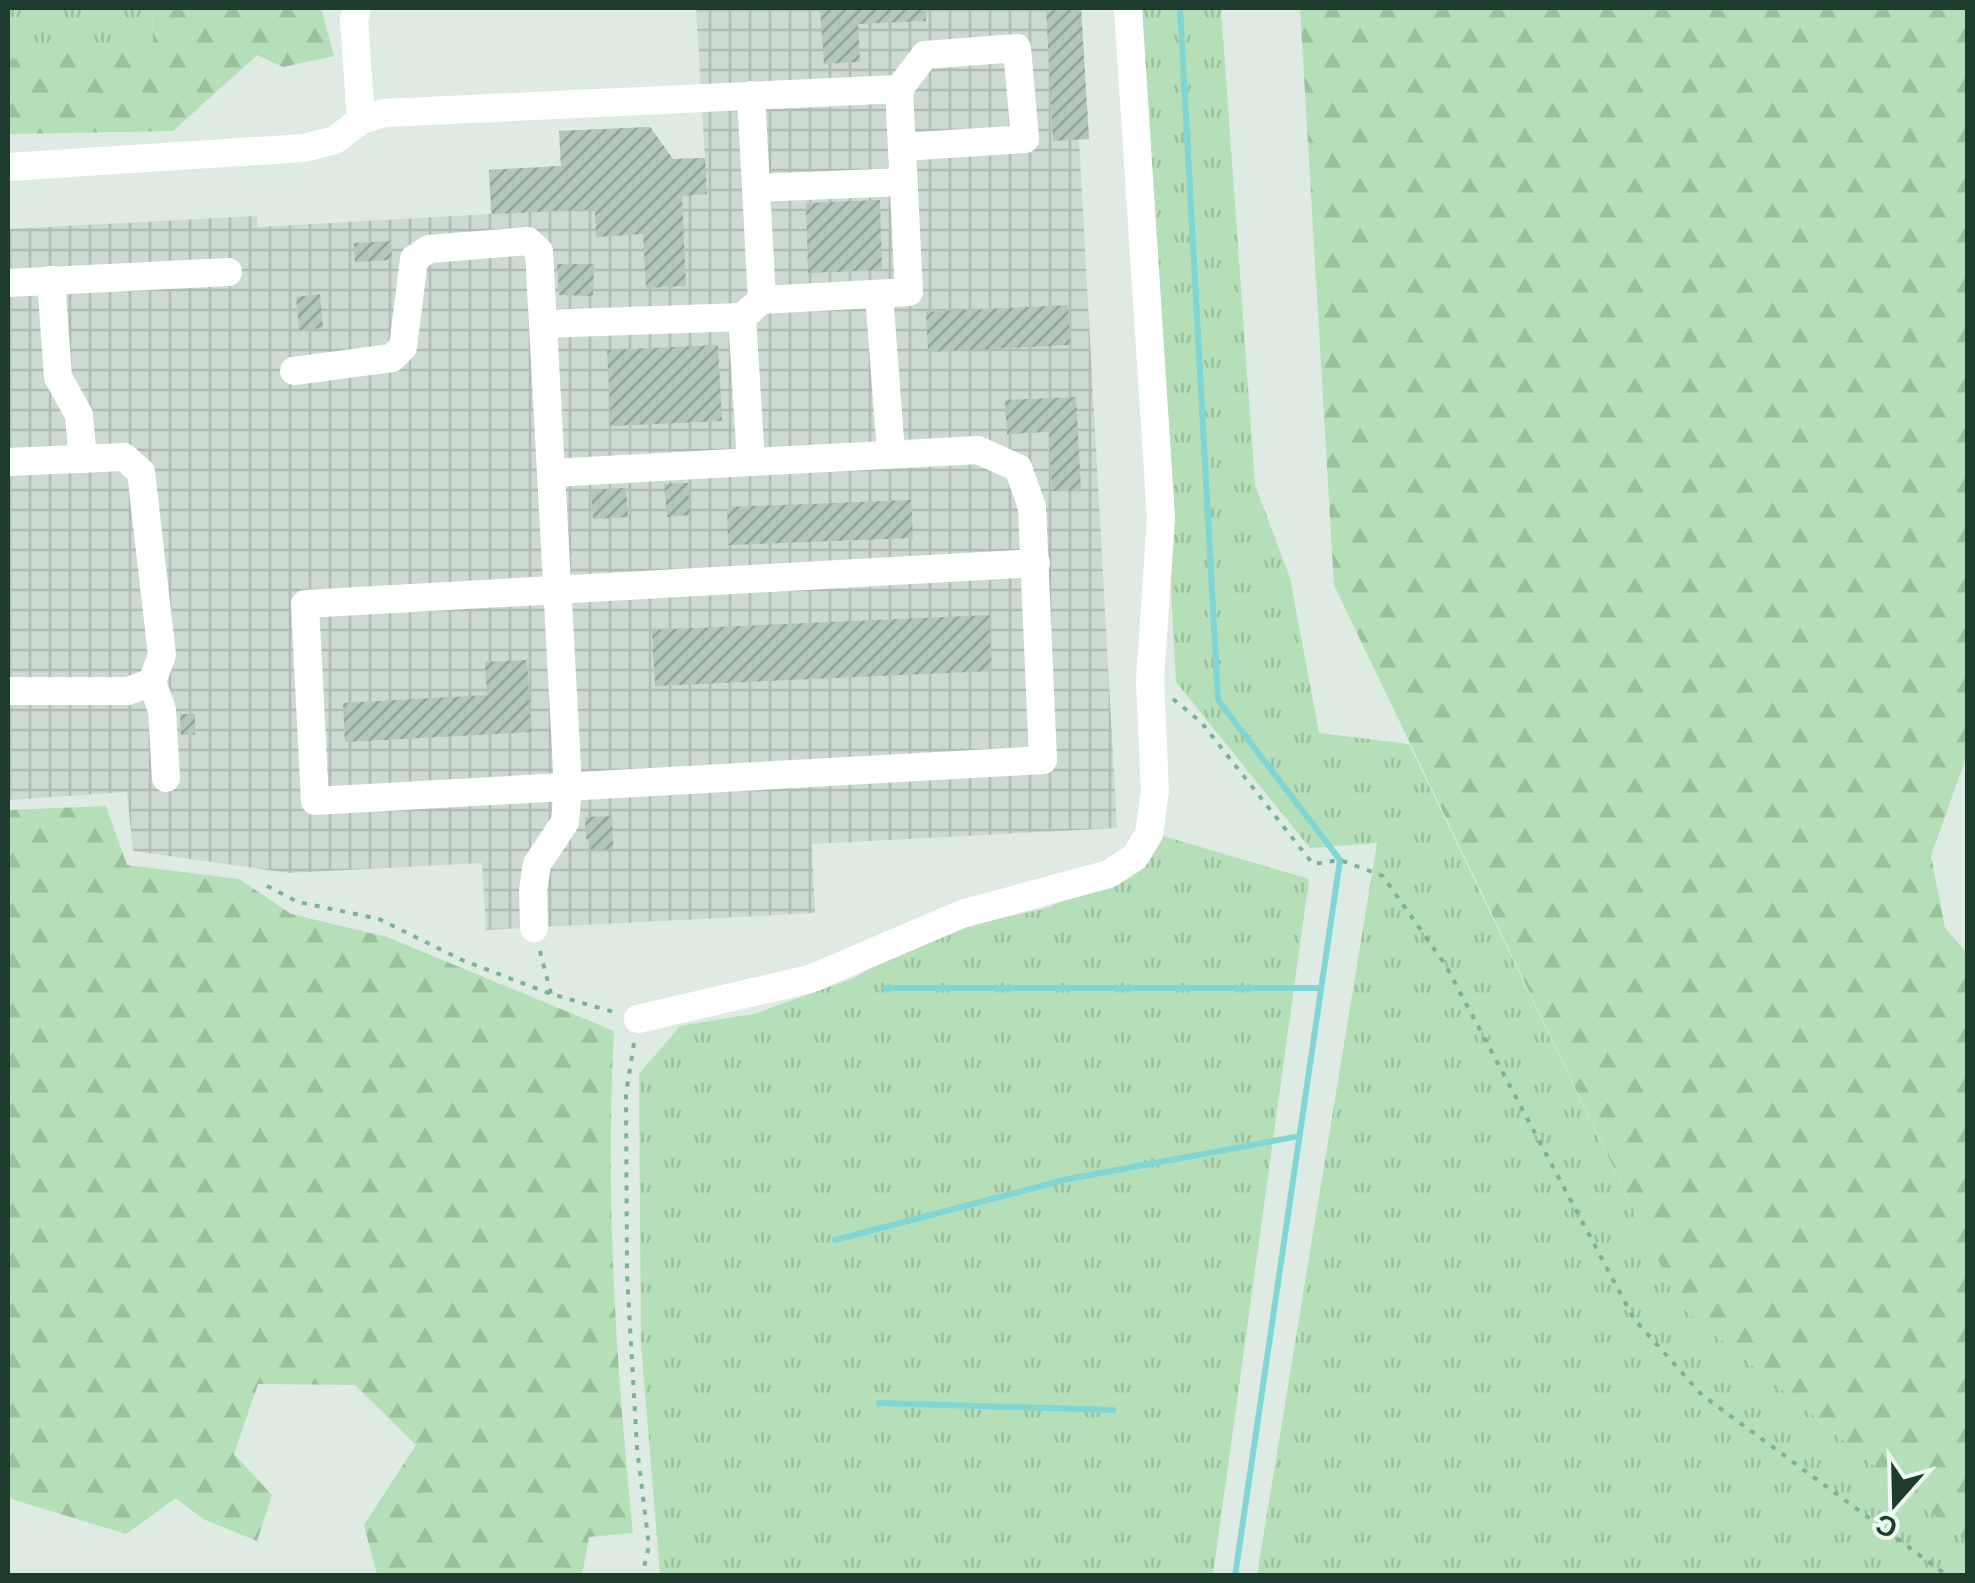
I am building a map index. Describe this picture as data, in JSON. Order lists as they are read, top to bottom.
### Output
{
  "north": "bottom"
}
